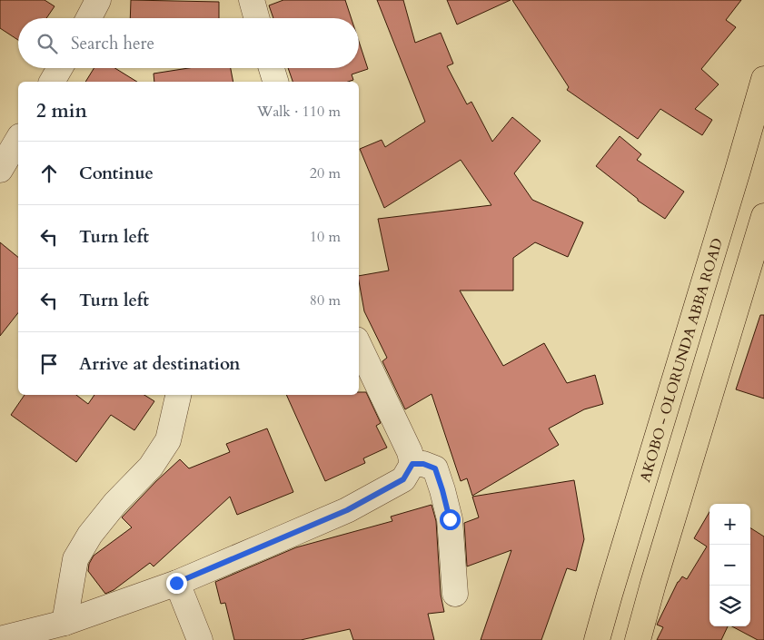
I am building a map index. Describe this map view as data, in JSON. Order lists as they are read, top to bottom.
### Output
{
  "streets": {
    "main road": ["AKOBO - OLORUNDA ABBA ROAD"]
  },
  "page": {
    "search": "Search here",
    "heading": ["2 min", "Walk · 110 m"],
    "list": [
      ["Continue", "20 m"],
      ["Turn left", "10 m"],
      ["Turn left", "80 m"],
      "Arrive at destination"
    ],
    "map_buttons": ["+", "−"]
  }
}
